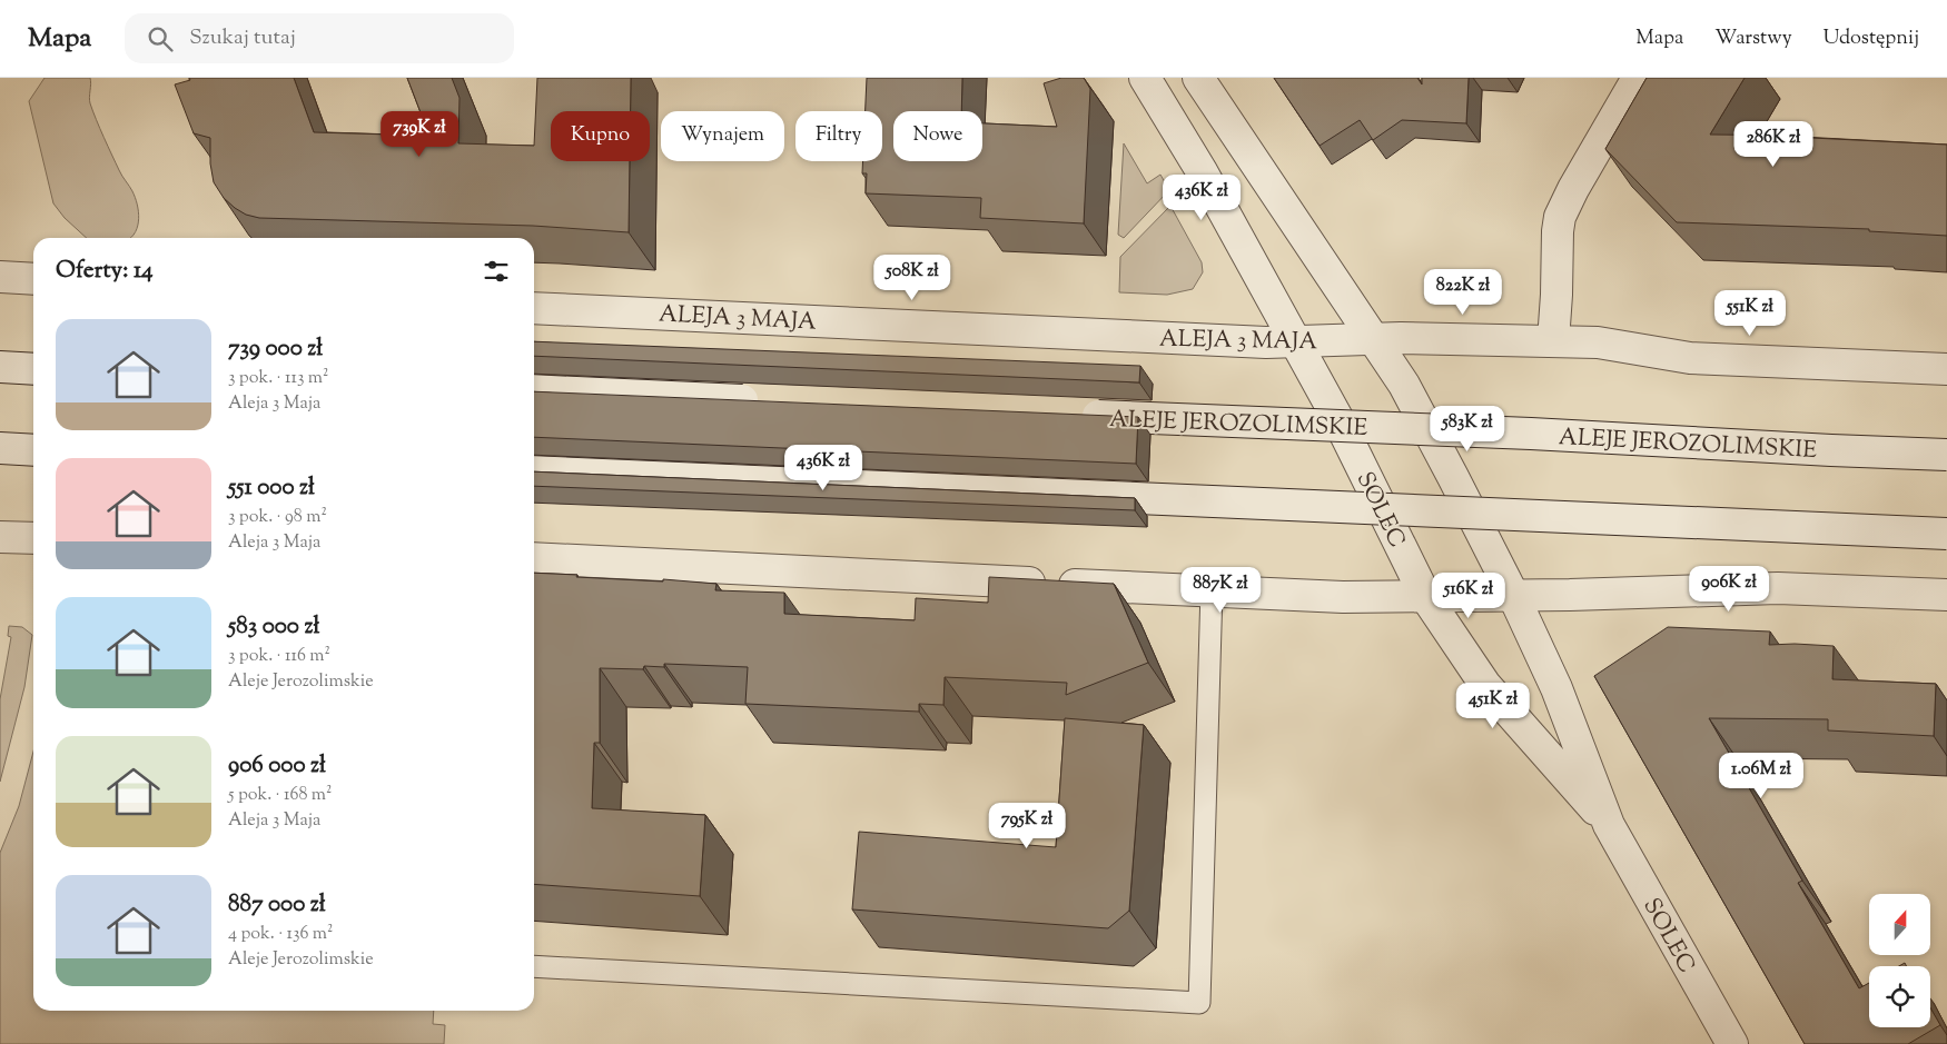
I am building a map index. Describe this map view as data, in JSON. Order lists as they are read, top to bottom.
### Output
{
  "streets": {
    "street": ["ALEJA 3 MAJA", "ALEJE JEROZOLIMSKIE", "SOLEC"]
  },
  "crossings": [
    ["ALEJA 3 MAJA", "SOLEC"]
  ],
  "north": "top",
  "page": {
    "header": "Mapa",
    "search": "Szukaj tutaj",
    "nav": ["Mapa", "Warstwy", "Udostępnij"],
    "price": [
      "739K zł",
      "286K zł",
      "436K zł",
      "508K zł",
      "822K zł",
      "551K zł",
      "583K zł",
      "436K zł",
      "906K zł",
      "887K zł",
      "516K zł",
      "451K zł",
      "1.06M zł",
      "795K zł"
    ],
    "chip": [
      "Kupno",
      "Wynajem",
      "Filtry",
      "Nowe"
    ],
    "heading": "Oferty: 14",
    "list": [
      {
        "name": "739 000 zł",
        "note": "3 pok. · 113 m² · Aleja 3 Maja"
      },
      {
        "name": "551 000 zł",
        "note": "3 pok. · 98 m² · Aleja 3 Maja"
      },
      {
        "name": "583 000 zł",
        "note": "3 pok. · 116 m² · Aleje Jerozolimskie"
      },
      {
        "name": "906 000 zł",
        "note": "5 pok. · 168 m² · Aleja 3 Maja"
      },
      {
        "name": "887 000 zł",
        "note": "4 pok. · 136 m² · Aleje Jerozolimskie"
      }
    ]
  }
}
